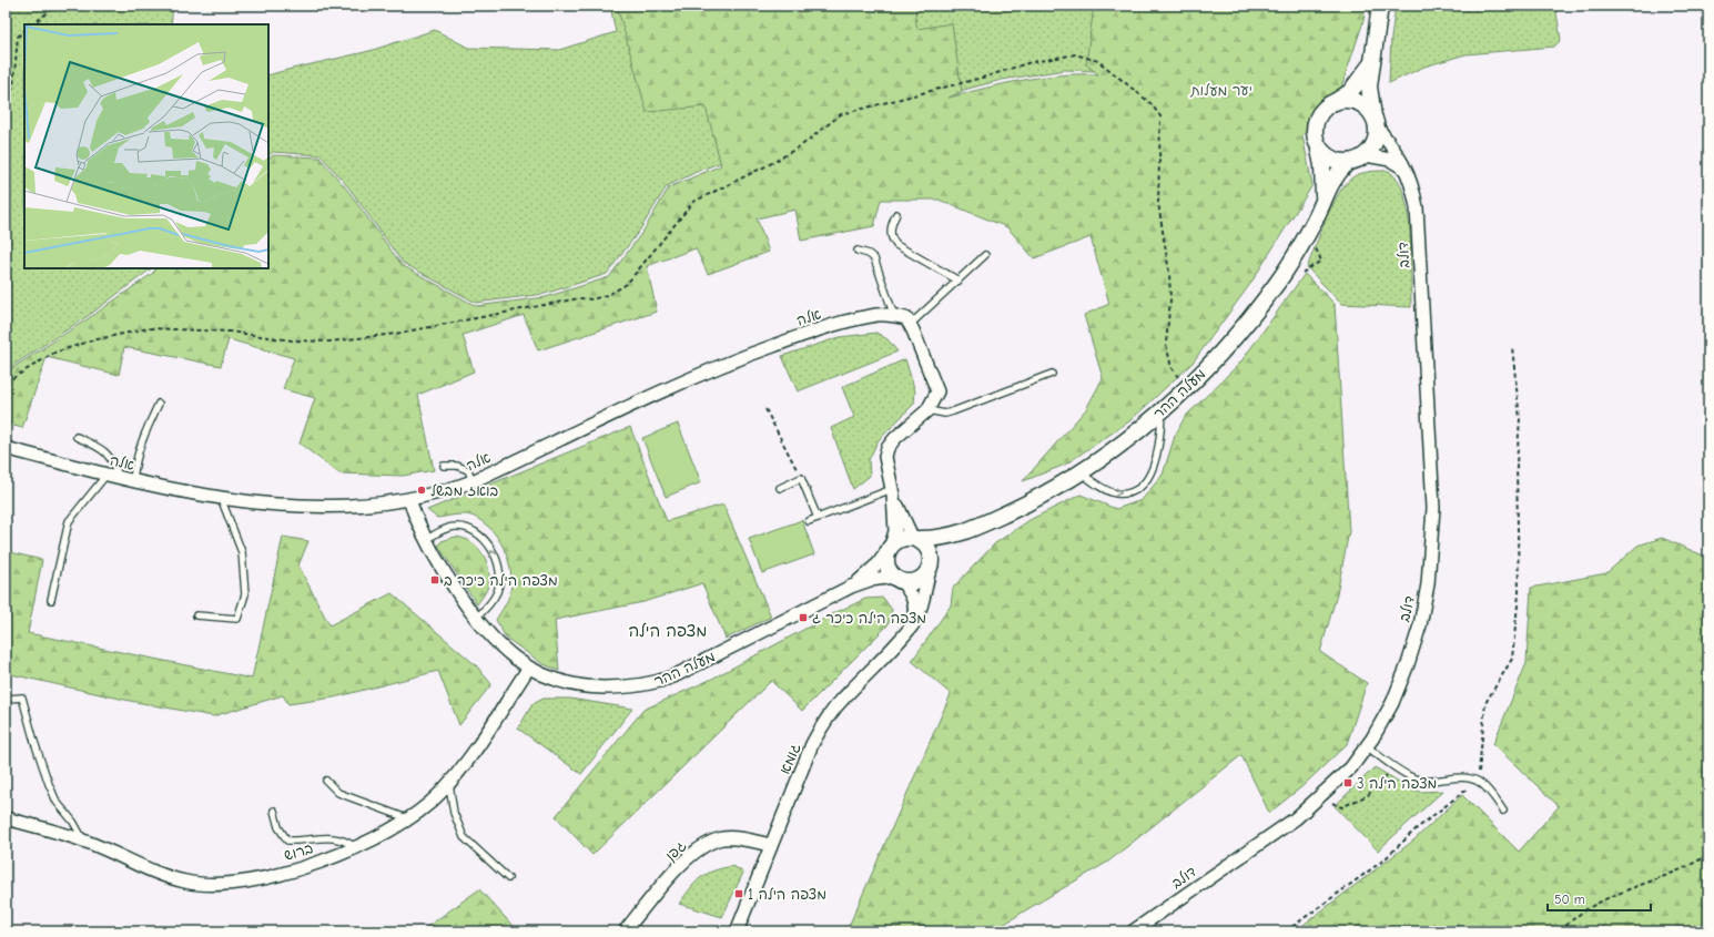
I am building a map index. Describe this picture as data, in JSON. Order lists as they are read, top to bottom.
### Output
{
  "streets": {
    "street": [
      "דולב",
      "אלה",
      "מעלה ההר",
      "גומא",
      "גפן",
      "ברוש"
    ]
  },
  "crossings": [
    ["דולב", "מעלה ההר"],
    ["אלה", "מעלה ההר"],
    ["מעלה ההר", "גומא"],
    ["מעלה ההר", "ברוש"],
    ["גומא", "גפן"]
  ],
  "districts": ["מצפה הילה"],
  "parks": ["יער מעלות"],
  "places": {
    "other": ["בואז מבשל"],
    "transit": [
      "מצפה הילה כיכר ב",
      "מצפה הילה כיכר ג",
      "מצפה הילה 3",
      "מצפה הילה 1"
    ]
  },
  "scale_bar": "50 m"
}
